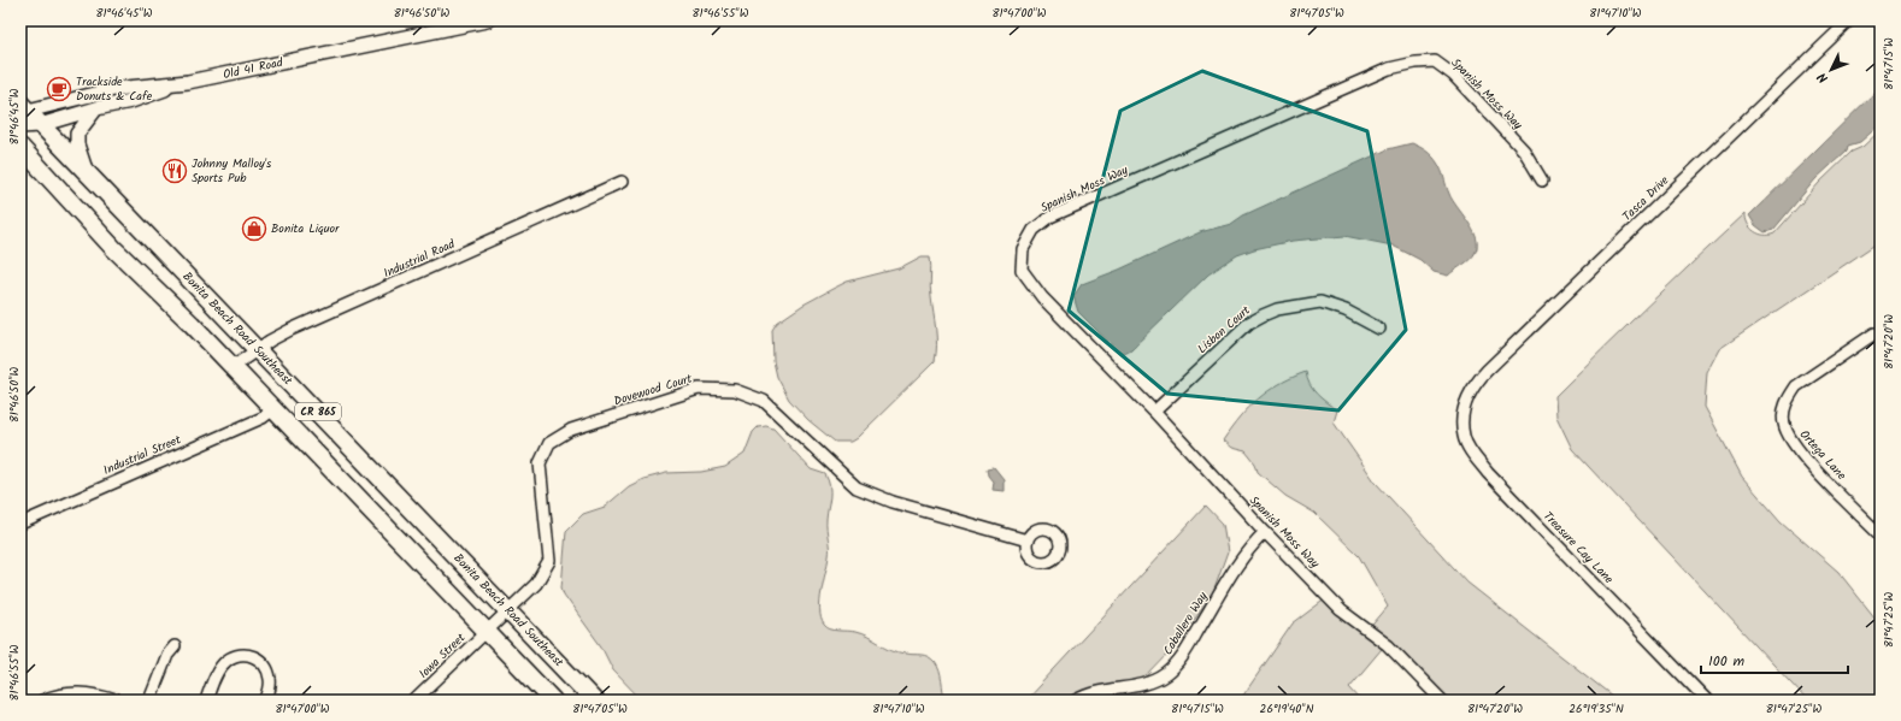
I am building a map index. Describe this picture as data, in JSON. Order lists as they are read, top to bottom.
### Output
{
  "streets": {
    "main road": ["Bonita Beach Road Southeast", "CR 865"],
    "street": [
      "Old 41 Road",
      "Spanish Moss Way",
      "Tasca Drive",
      "Industrial Road",
      "Lisbon Court",
      "Dovewood Court",
      "Industrial Street",
      "Ortega Lane",
      "Treasure Cay Lane",
      "Caballero Way",
      "Iowa Street"
    ]
  },
  "crossings": [
    ["Old 41 Road", "Bonita Beach Road Southeast"],
    ["Spanish Moss Way", "Lisbon Court"],
    ["Spanish Moss Way", "Caballero Way"],
    ["Tasca Drive", "Treasure Cay Lane"],
    ["Industrial Road", "Bonita Beach Road Southeast"],
    ["Industrial Road", "CR 865"],
    ["Bonita Beach Road Southeast", "Dovewood Court"],
    ["Dovewood Court", "CR 865"],
    ["Dovewood Court", "Iowa Street"],
    ["CR 865", "Industrial Street"],
    ["CR 865", "Iowa Street"]
  ],
  "places": {
    "cafe": ["Trackside Donuts & Cafe"],
    "restaurant": ["Johnny Malloy's Sports Pub"],
    "shop": ["Bonita Liquor"]
  },
  "scale_bar": "100 m",
  "north": "bottom left",
  "coordinates": [
    "81°46'45\"W",
    "81°46'50\"W",
    "81°46'55\"W",
    "81°47'00\"W",
    "81°47'05\"W",
    "81°47'10\"W",
    "81°47'15\"W",
    "81°47'20\"W",
    "81°47'25\"W",
    "26°19'40\"N",
    "26°19'35\"N"
  ]
}
